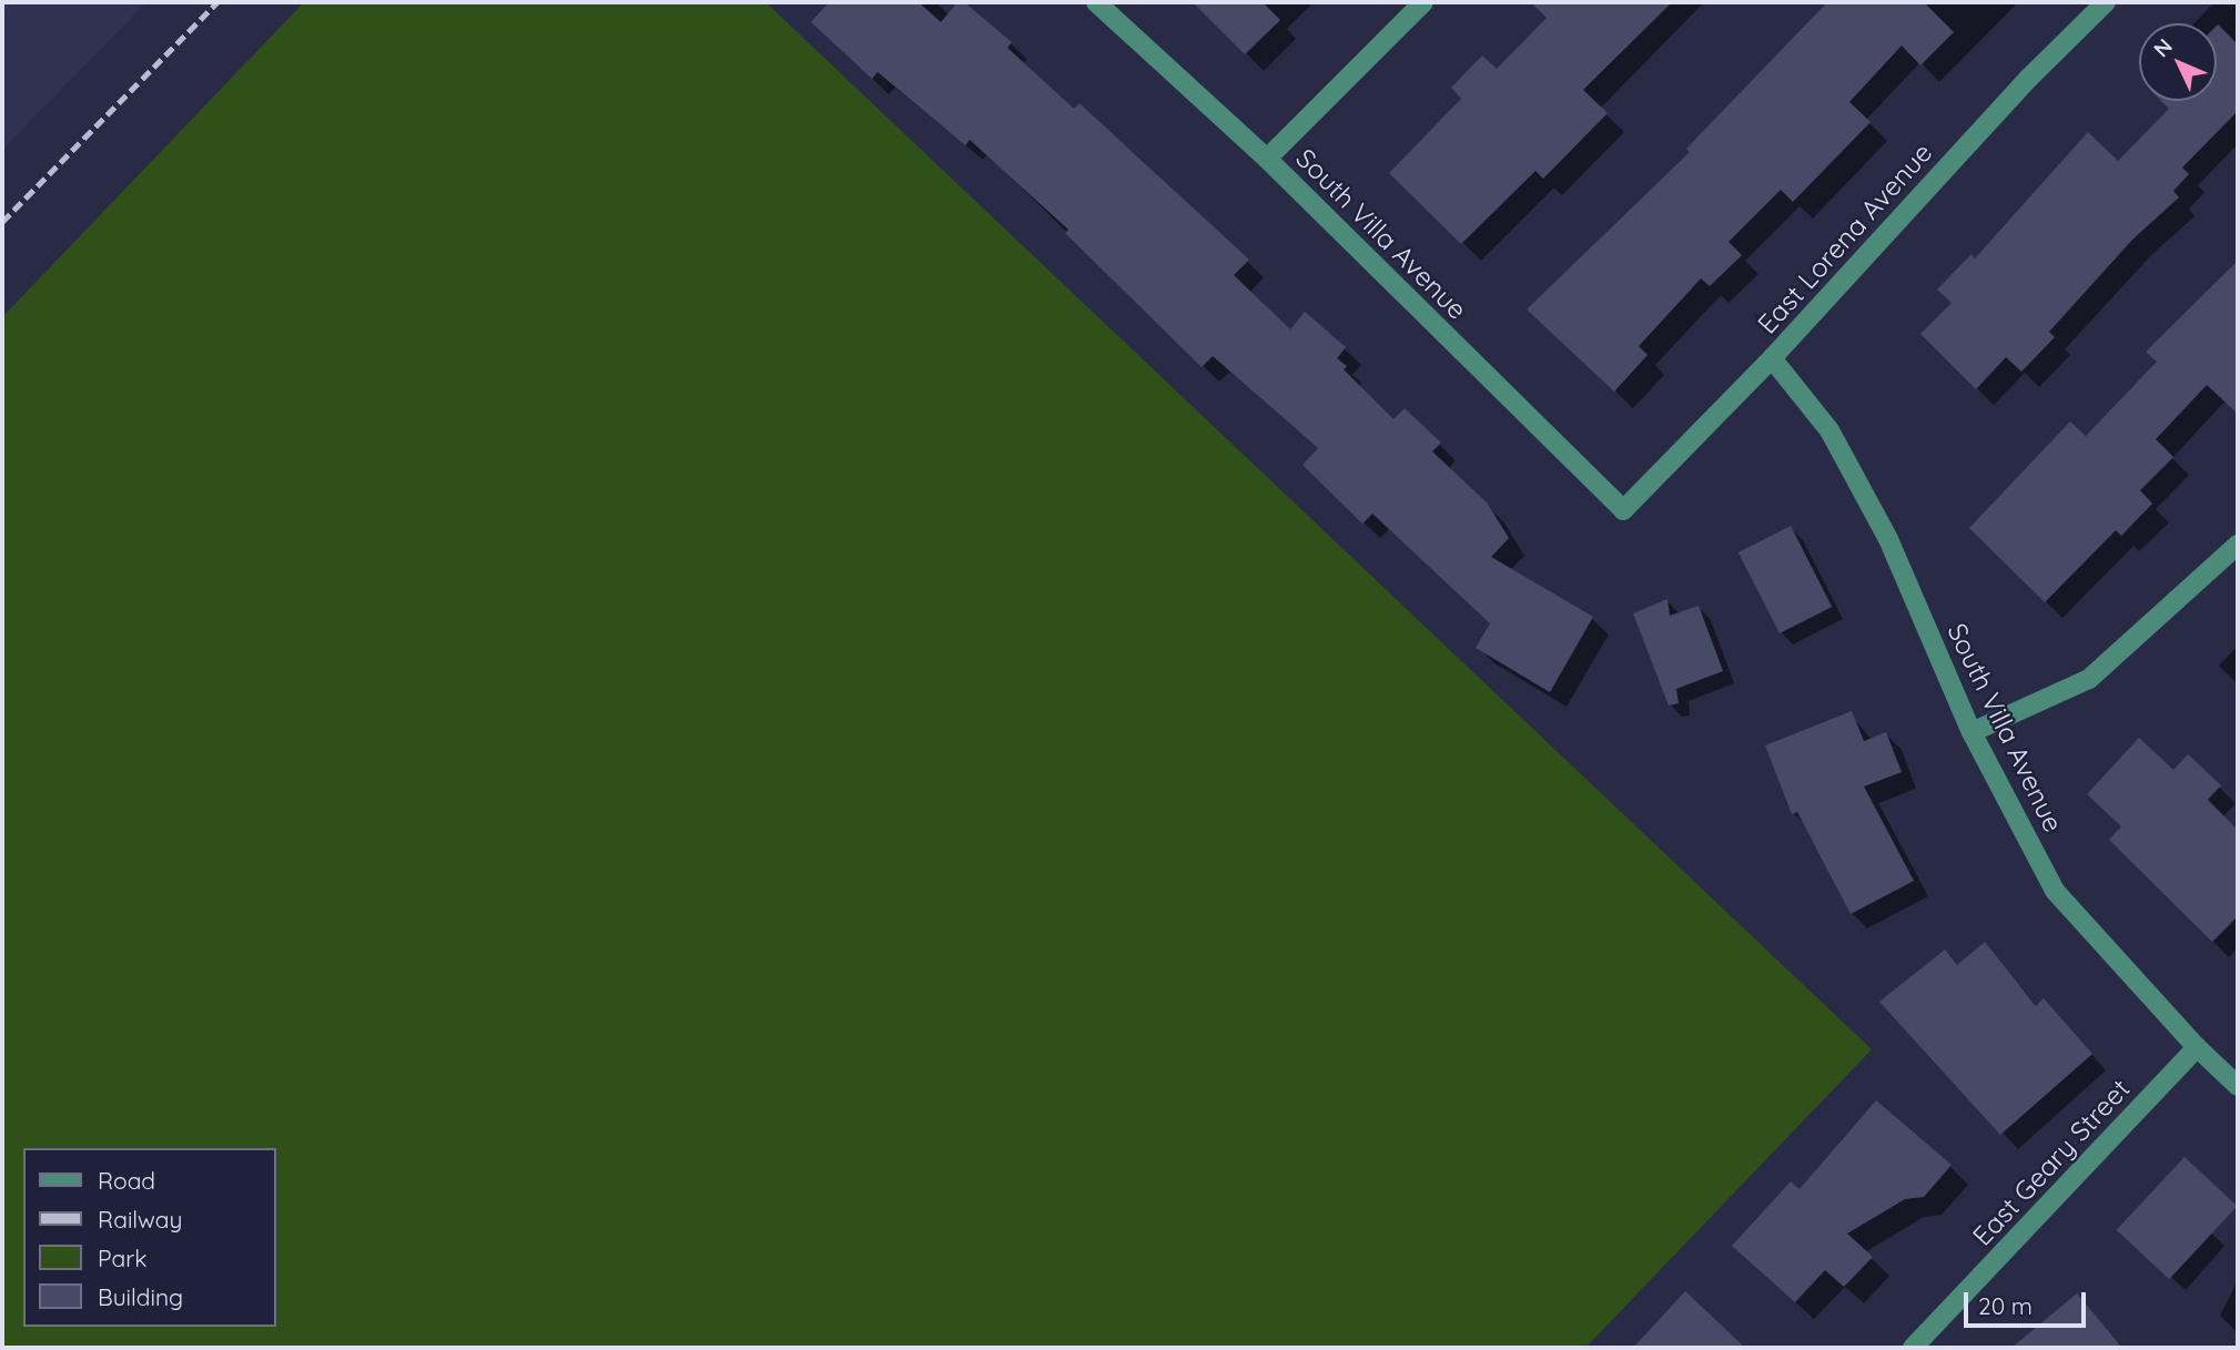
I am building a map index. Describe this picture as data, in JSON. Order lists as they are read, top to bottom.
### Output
{
  "streets": {
    "street": ["South Villa Avenue", "East Lorena Avenue", "East Geary Street"]
  },
  "crossings": [
    ["South Villa Avenue", "East Lorena Avenue"],
    ["South Villa Avenue", "East Geary Street"]
  ],
  "legend": [
    "Road",
    "Railway",
    "Park",
    "Building"
  ],
  "scale_bar": "20 m",
  "north": "top left"
}
